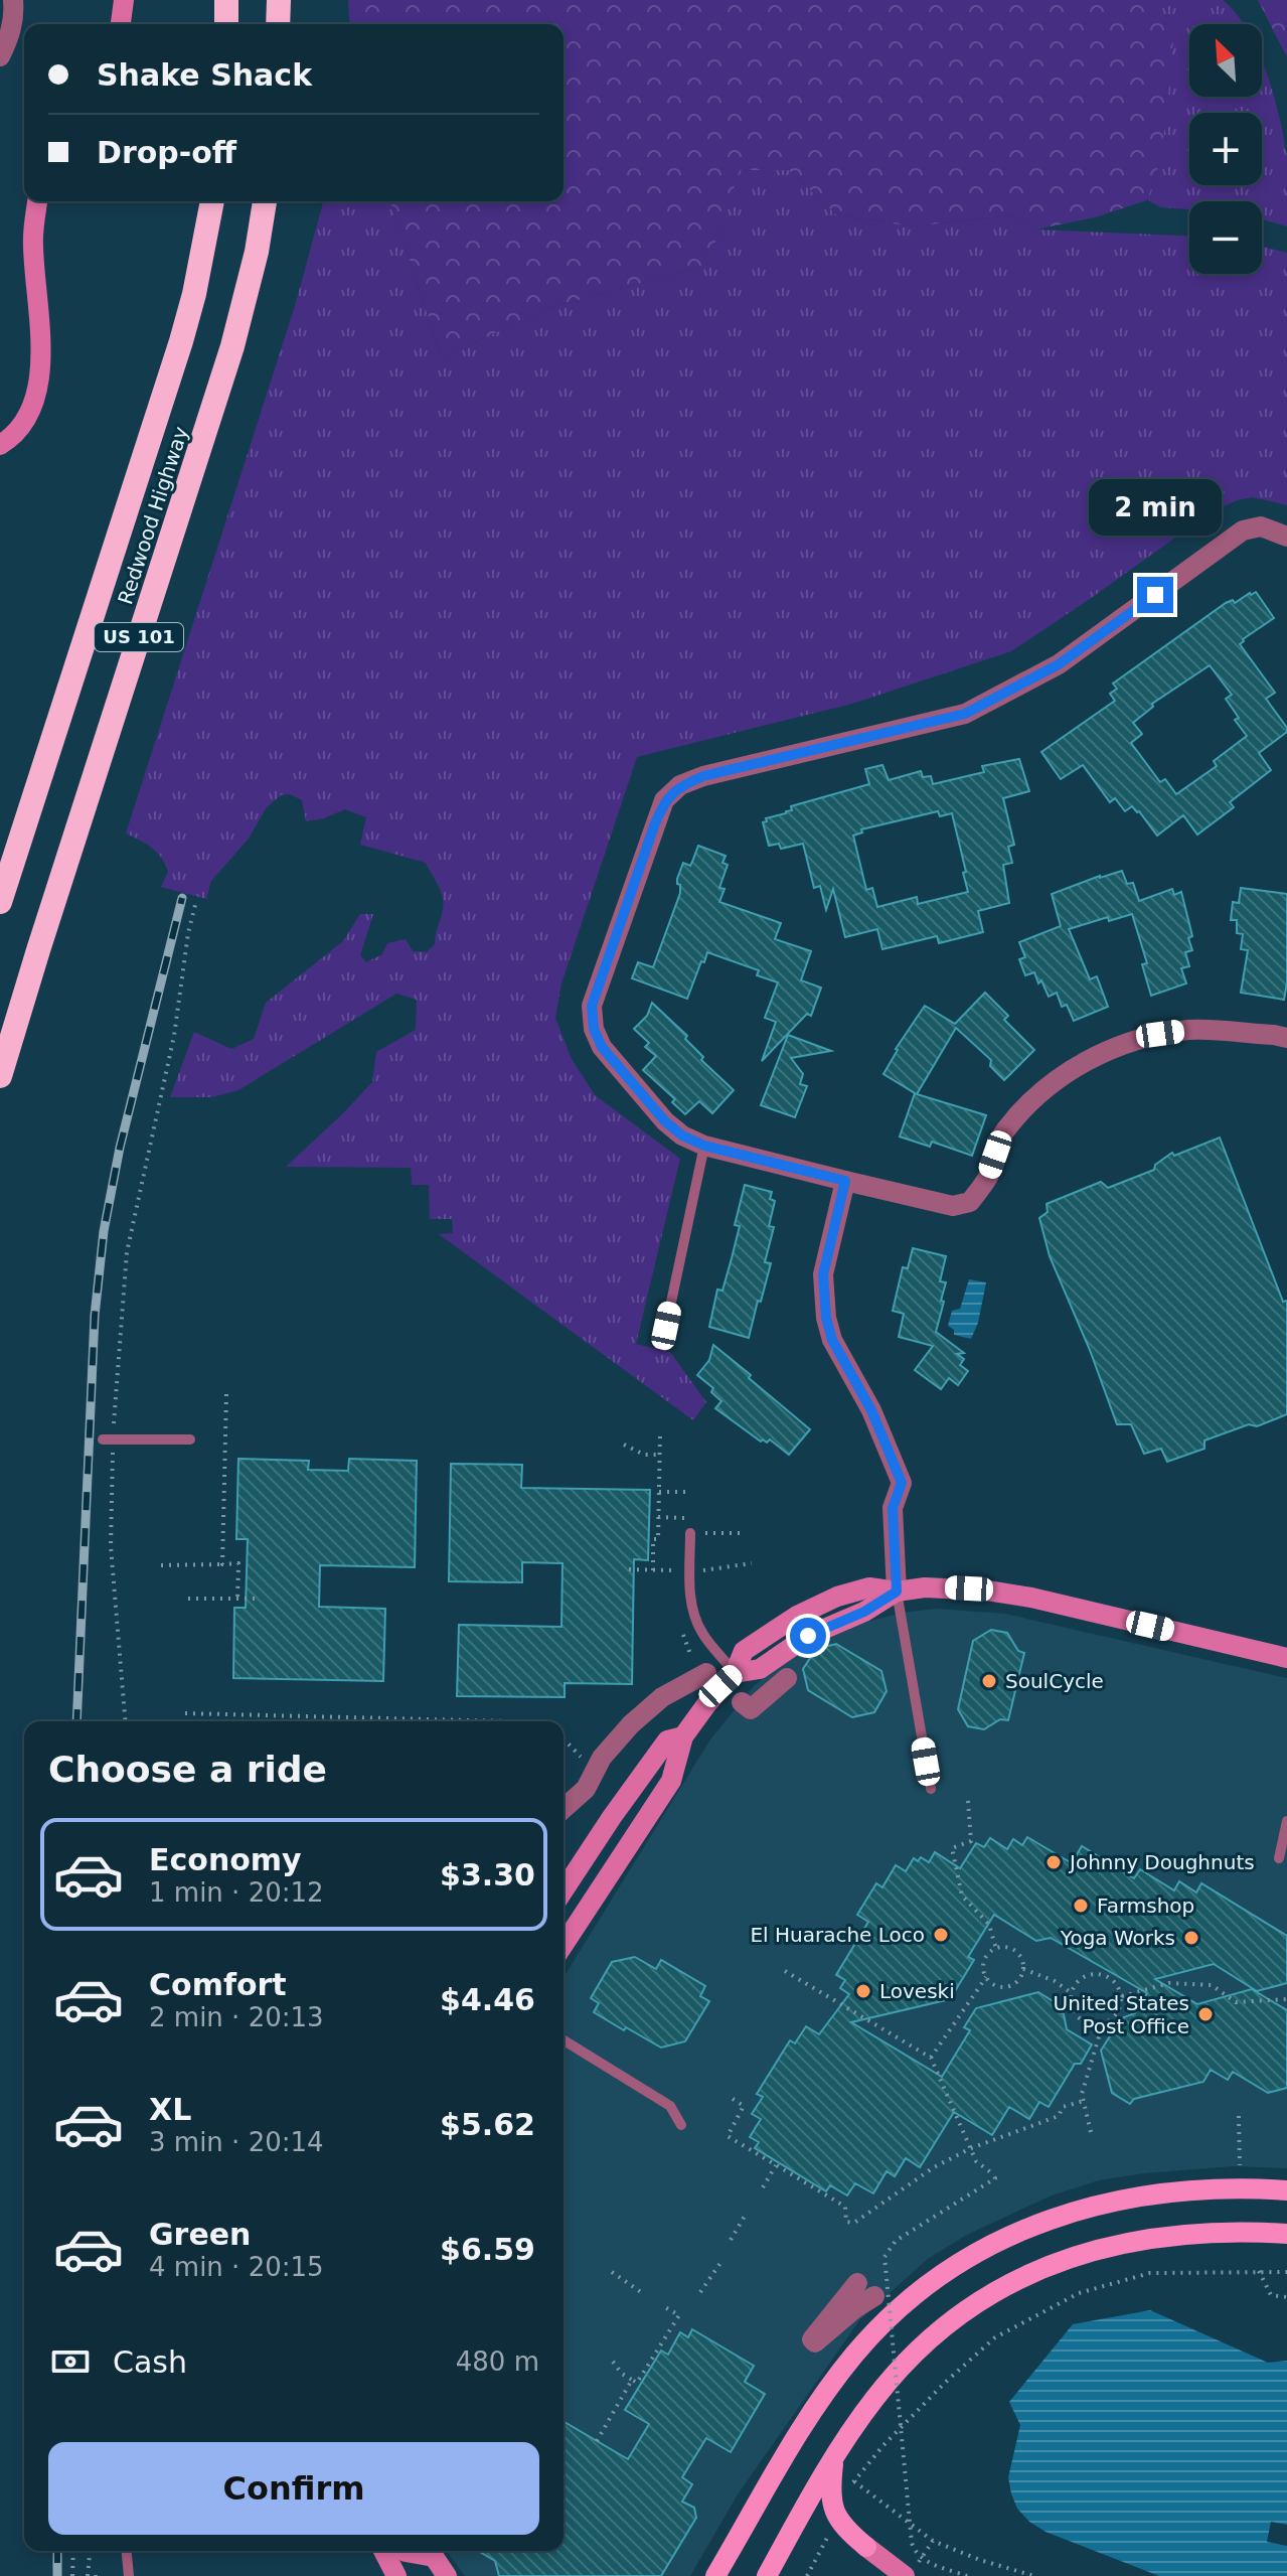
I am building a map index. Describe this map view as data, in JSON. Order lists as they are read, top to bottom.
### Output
{
  "streets": {
    "highway": ["Redwood Highway", "US 101"]
  },
  "places": [
    "SoulCycle",
    "Johnny Doughnuts",
    "Farmshop",
    "El Huarache Loco",
    "Yoga Works",
    "Loveski",
    "United States Post Office"
  ],
  "north": "top left",
  "page": {
    "map_buttons": ["+", "−"],
    "banner": ["Shake Shack", "Drop-off"],
    "bubble": "2 min",
    "heading": "Choose a ride",
    "list": [
      {
        "name": "Economy",
        "note": "1 min · 20:12",
        "value": "$3.30"
      },
      {
        "name": "Comfort",
        "note": "2 min · 20:13",
        "value": "$4.46"
      },
      {
        "name": "XL",
        "note": "3 min · 20:14",
        "value": "$5.62"
      },
      {
        "name": "Green",
        "note": "4 min · 20:15",
        "value": "$6.59"
      }
    ],
    "pay": ["Cash", "480 m"],
    "buttons": "Confirm"
  }
}
